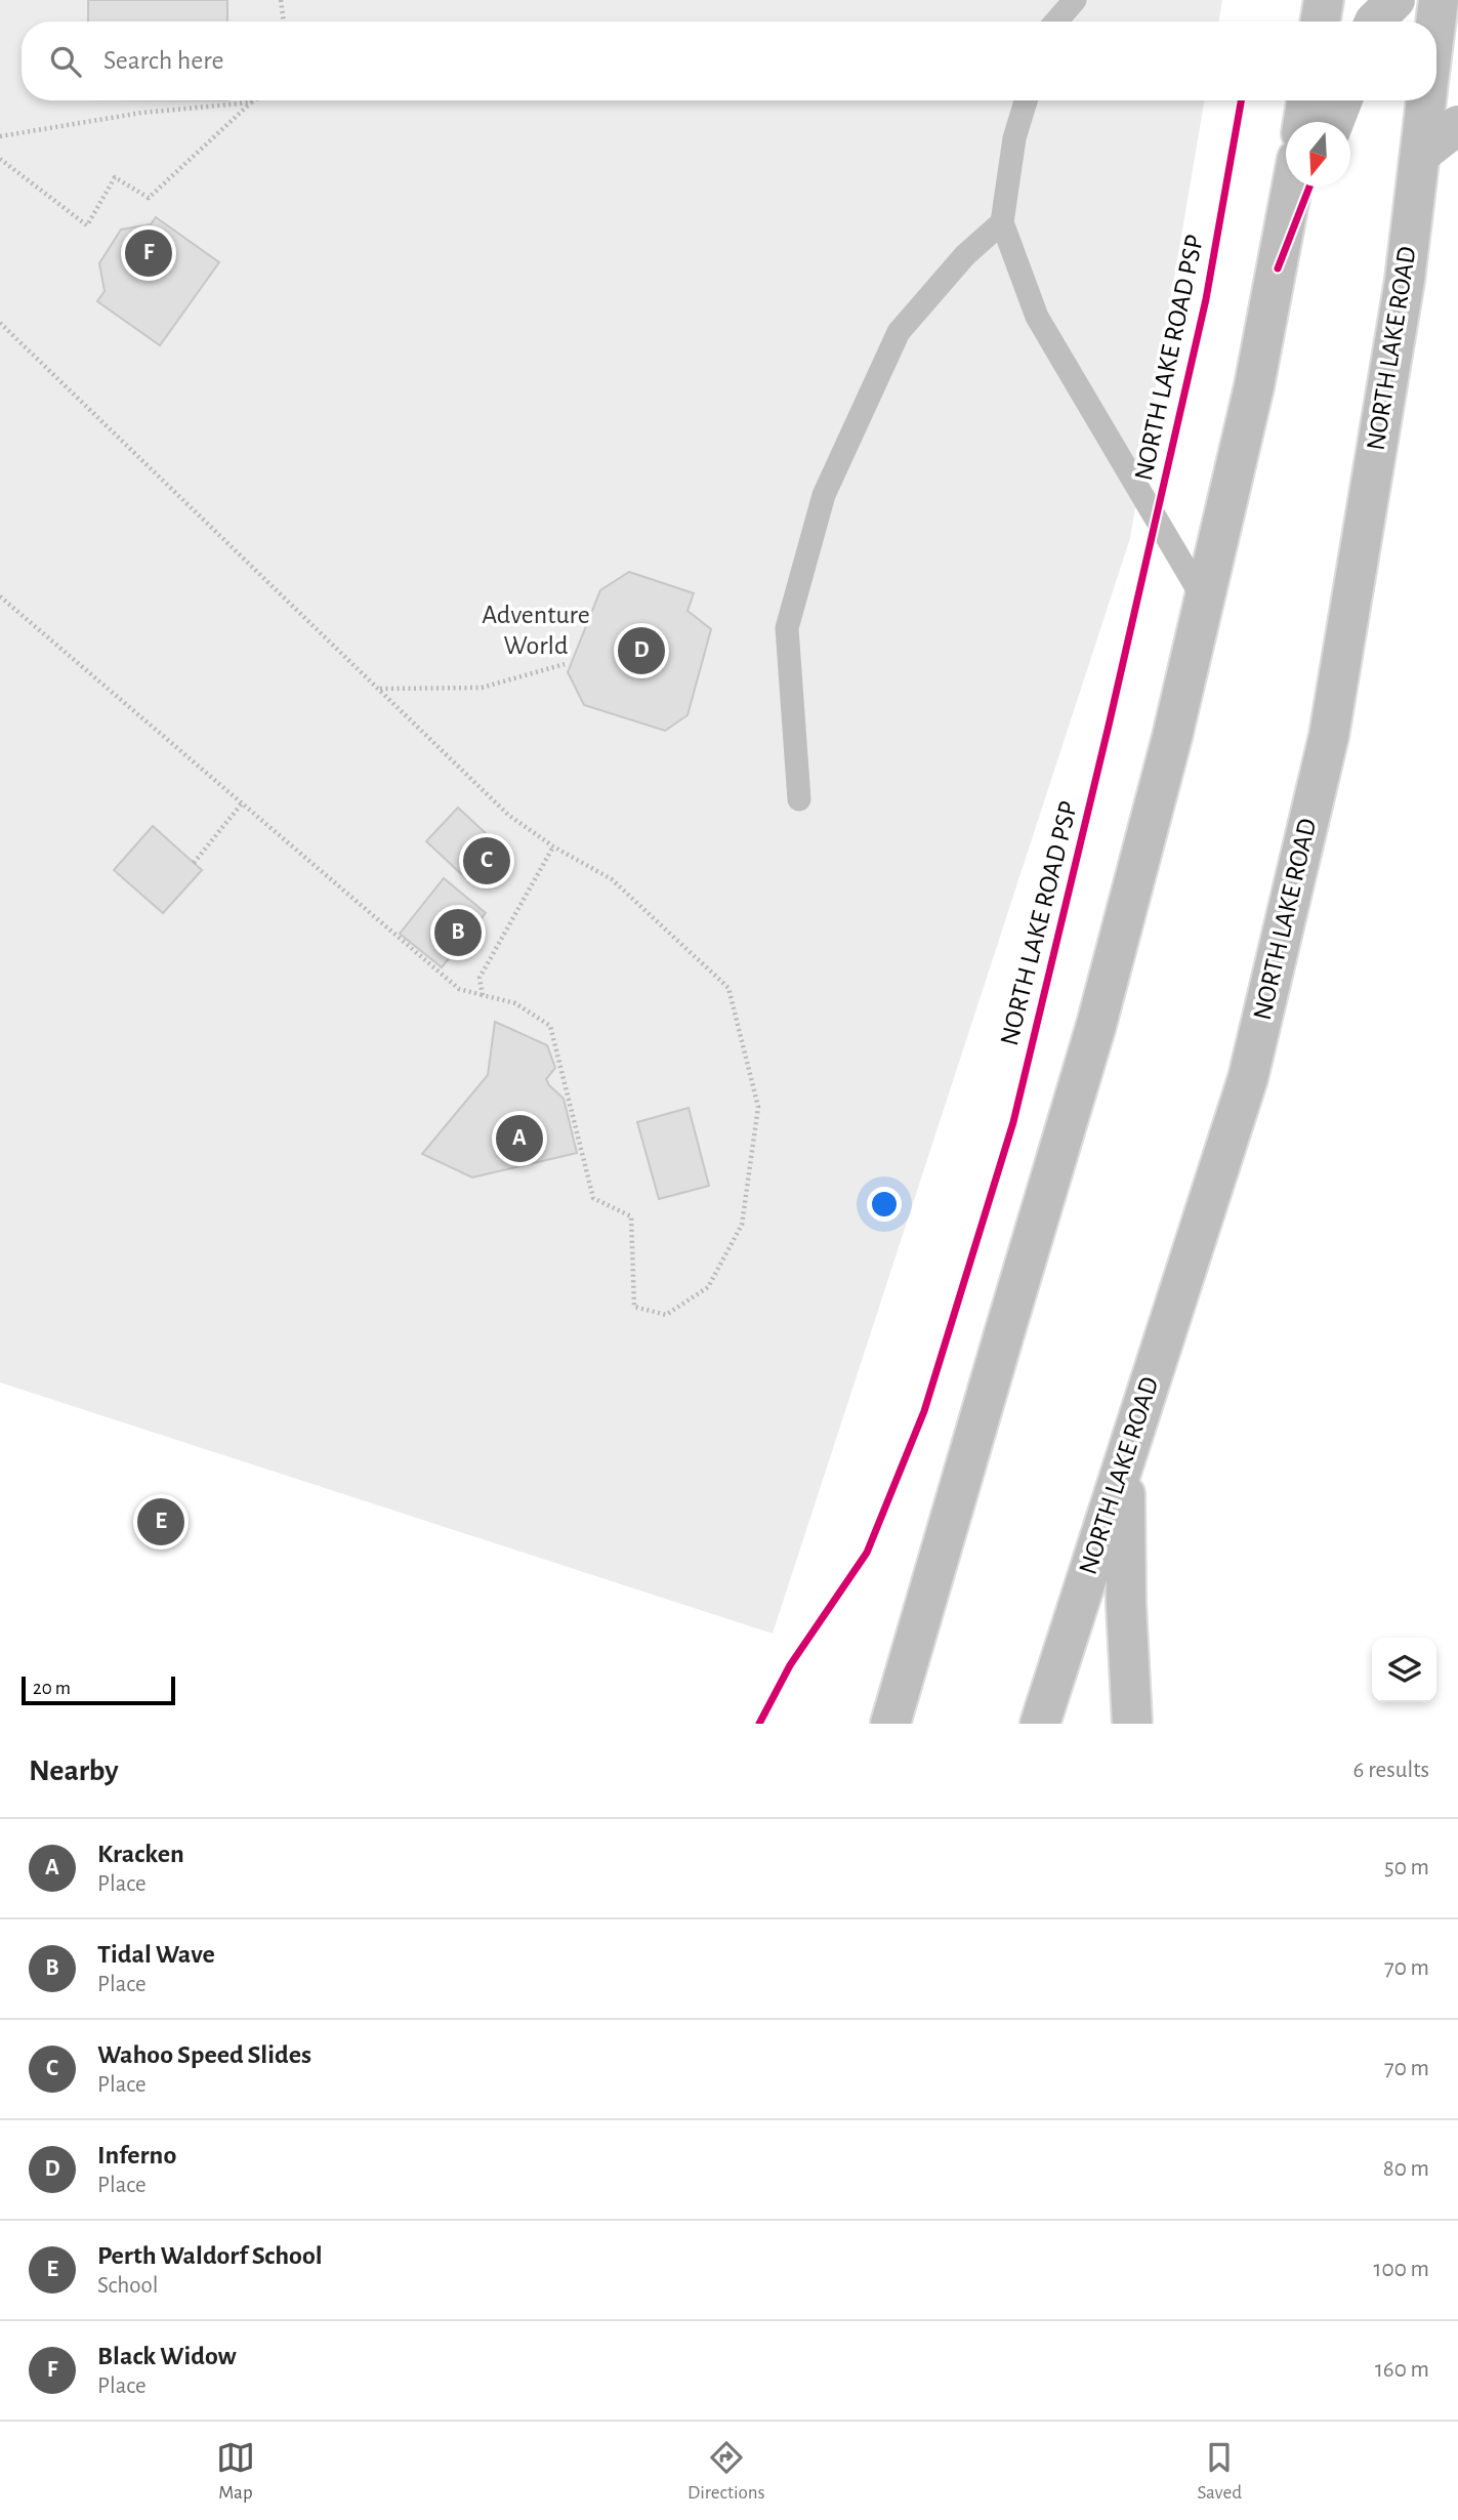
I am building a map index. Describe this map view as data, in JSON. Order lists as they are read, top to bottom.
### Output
{
  "streets": {
    "main road": ["NORTH LAKE ROAD"],
    "cycle path": ["NORTH LAKE ROAD PSP"]
  },
  "parks": ["Adventure World"],
  "scale_bar": "20 m",
  "north": "bottom",
  "page": {
    "search": "Search here",
    "pins": [
      "F",
      "D",
      "C",
      "B",
      "A",
      "E"
    ],
    "scale": "20 m",
    "heading": ["Nearby", "6 results"],
    "list": [
      {
        "mark": "A",
        "name": "Kracken",
        "note": "Place",
        "value": "50 m"
      },
      {
        "mark": "B",
        "name": "Tidal Wave",
        "note": "Place",
        "value": "70 m"
      },
      {
        "mark": "C",
        "name": "Wahoo Speed Slides",
        "note": "Place",
        "value": "70 m"
      },
      {
        "mark": "D",
        "name": "Inferno",
        "note": "Place",
        "value": "80 m"
      },
      {
        "mark": "E",
        "name": "Perth Waldorf School",
        "note": "School",
        "value": "100 m"
      },
      {
        "mark": "F",
        "name": "Black Widow",
        "note": "Place",
        "value": "160 m"
      }
    ],
    "nav": ["Map", "Directions", "Saved"]
  }
}
